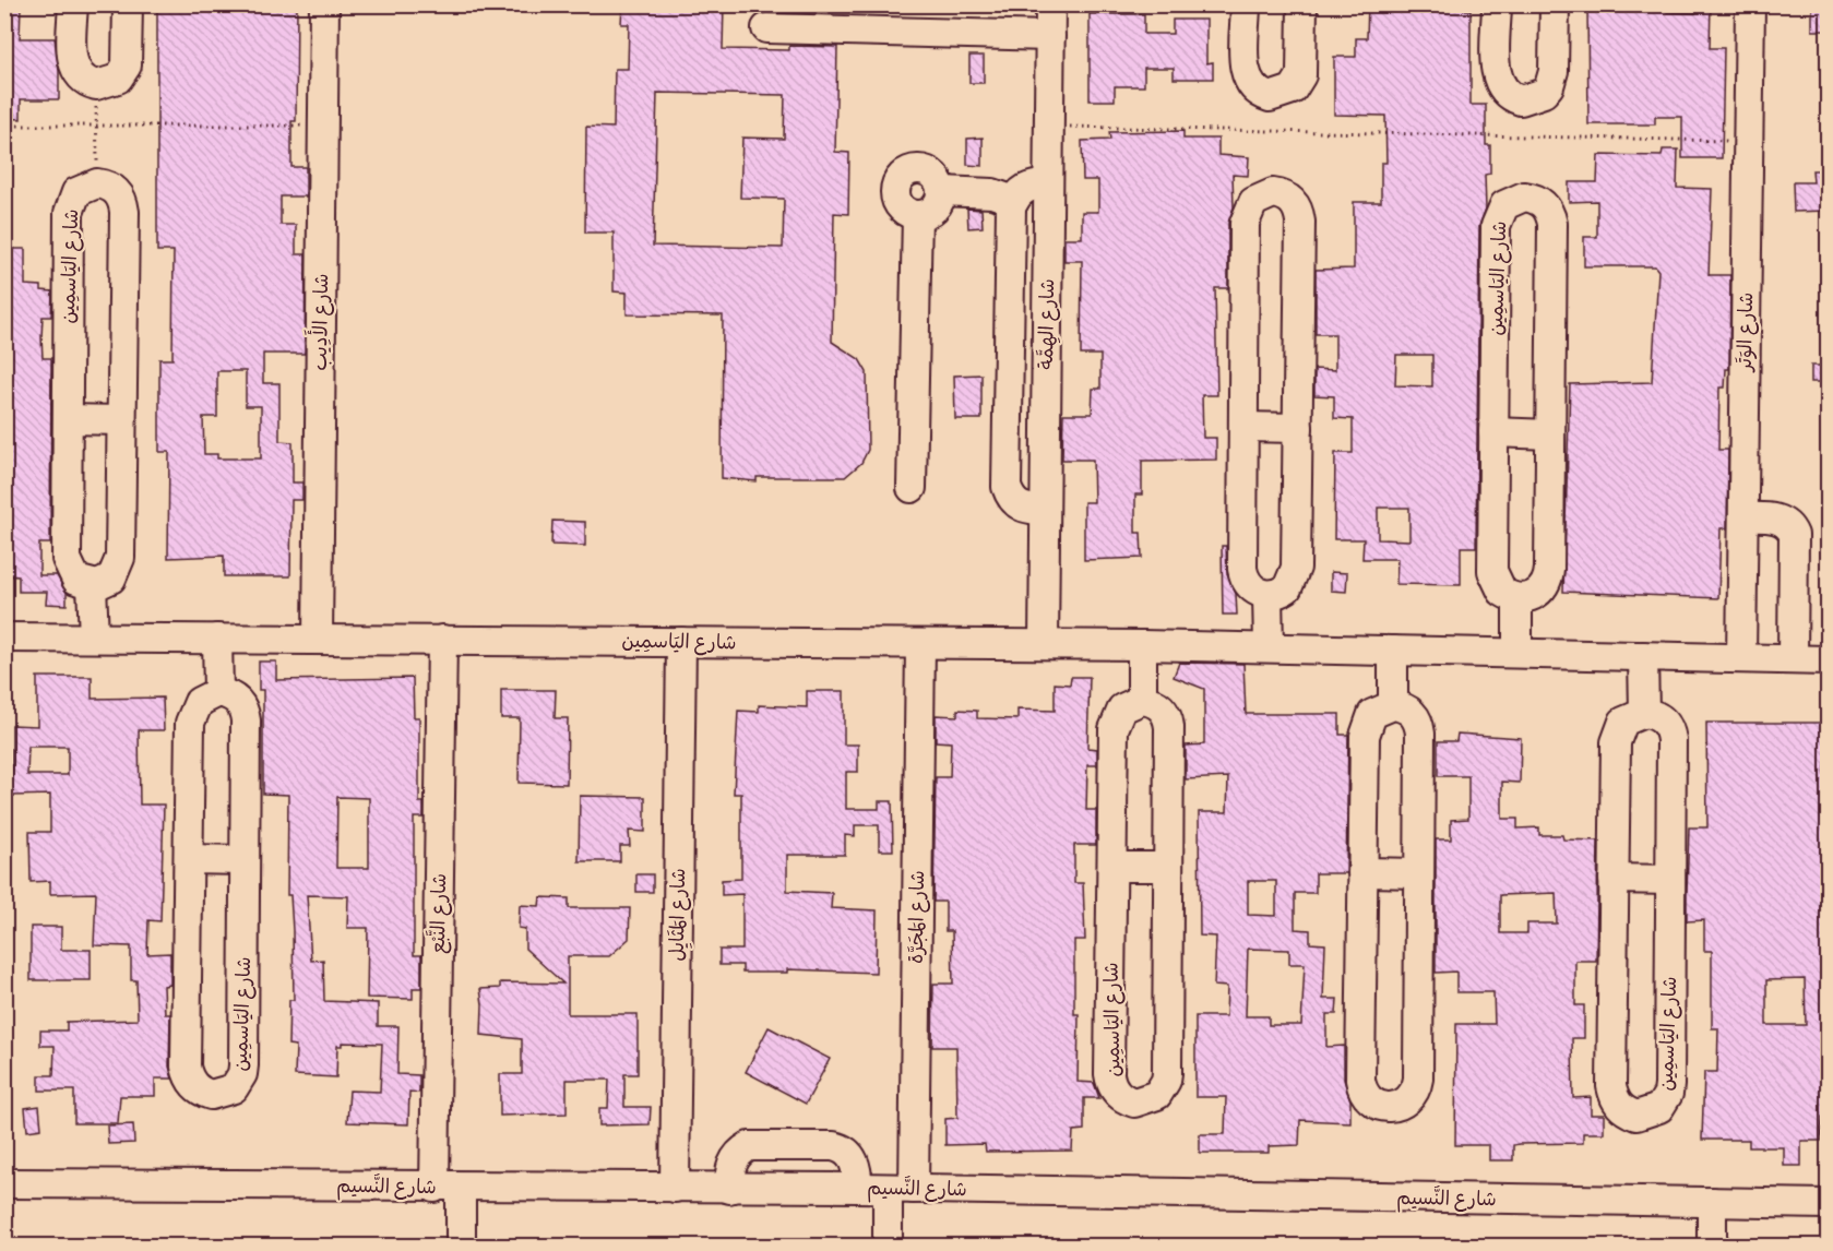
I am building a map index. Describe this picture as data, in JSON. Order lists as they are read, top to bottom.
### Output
{
  "streets": {
    "street": [
      "شارع اليَاسمِين",
      "شارع الأَدِيب",
      "شارع الهِمَّة",
      "شارع الوَتَر",
      "شارع النَّبْع",
      "شارع المَثَايِل",
      "شارع المَجَرَّة",
      "شارع النَّسيم"
    ]
  },
  "crossings": [
    ["شارع اليَاسمِين", "شارع الأَدِيب"],
    ["شارع اليَاسمِين", "شارع الهِمَّة"],
    ["شارع اليَاسمِين", "شارع الوَتَر"],
    ["شارع اليَاسمِين", "شارع النَّبْع"],
    ["شارع اليَاسمِين", "شارع المَثَايِل"],
    ["شارع اليَاسمِين", "شارع المَجَرَّة"],
    ["شارع النَّبْع", "شارع النَّسيم"],
    ["شارع المَثَايِل", "شارع النَّسيم"],
    ["شارع المَجَرَّة", "شارع النَّسيم"]
  ]
}
